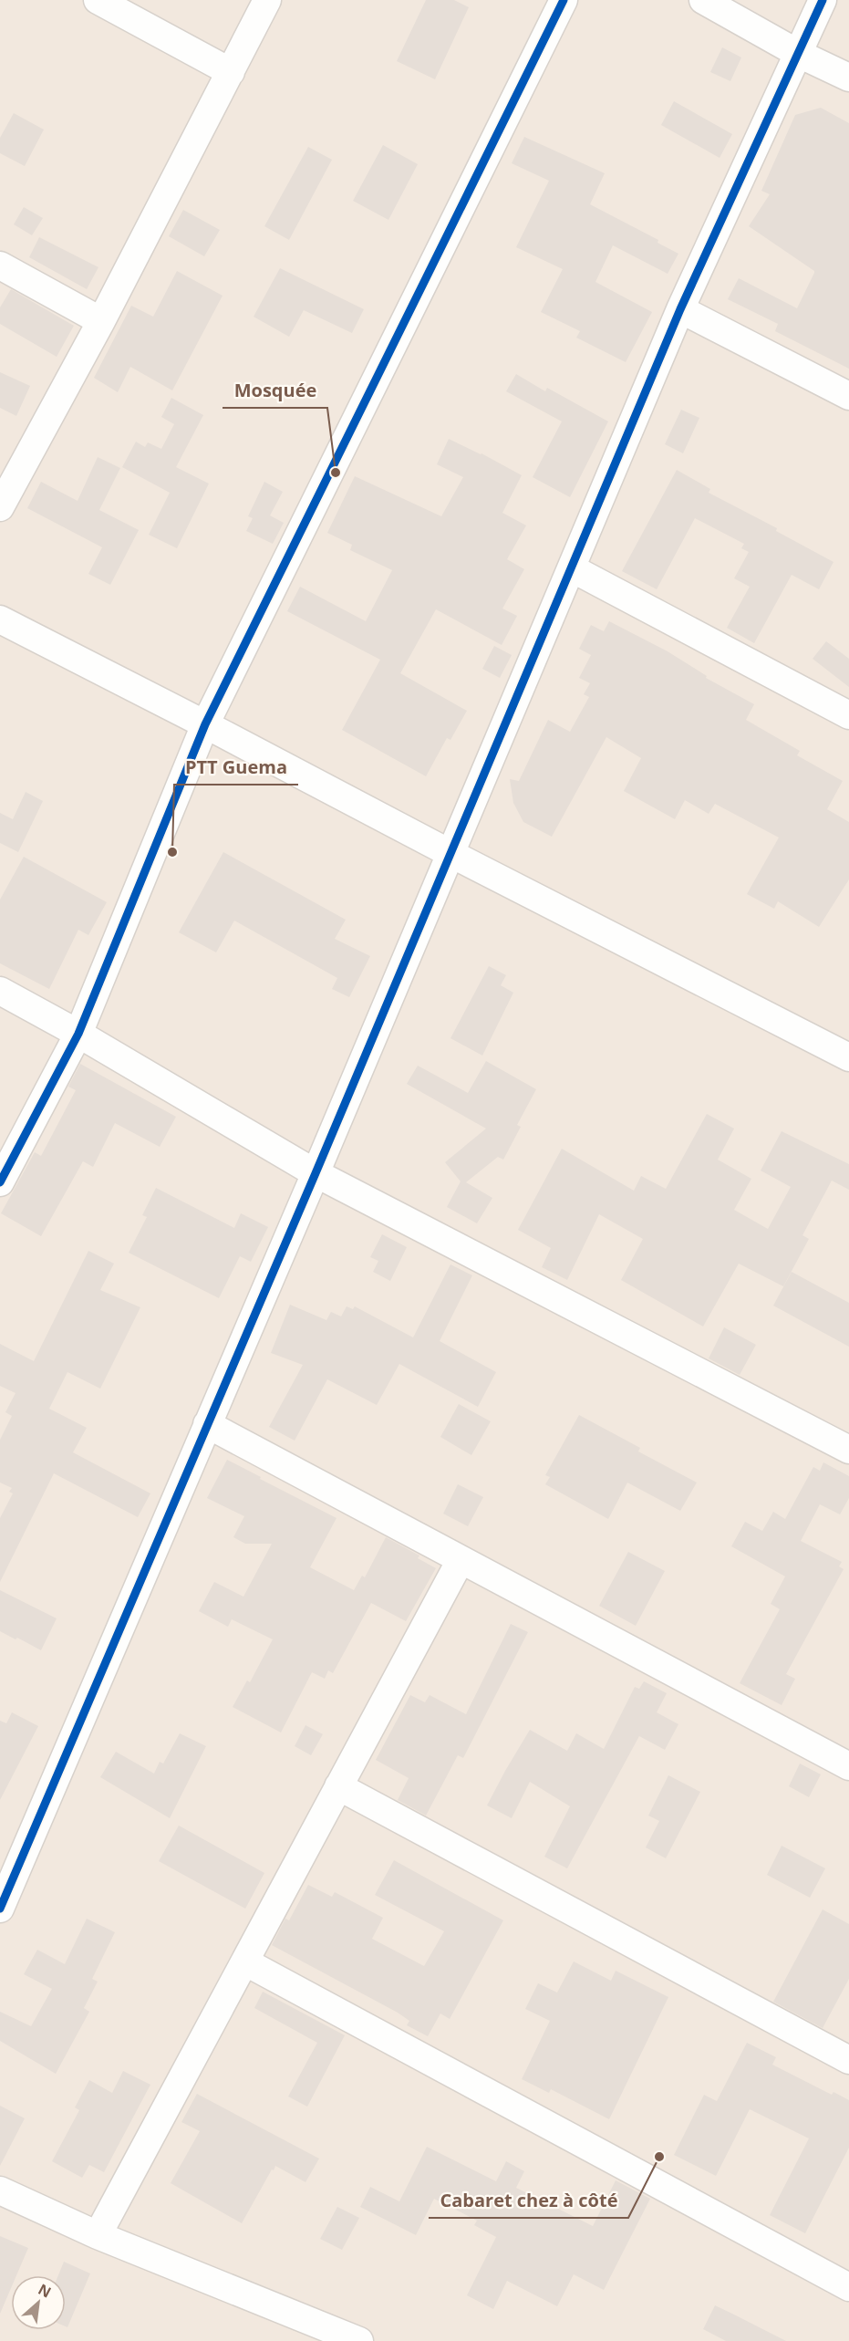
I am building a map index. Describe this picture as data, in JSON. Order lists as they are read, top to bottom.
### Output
{
  "places": ["Mosquée", "PTT Guema", "Cabaret chez à côté"],
  "north": "top right"
}
